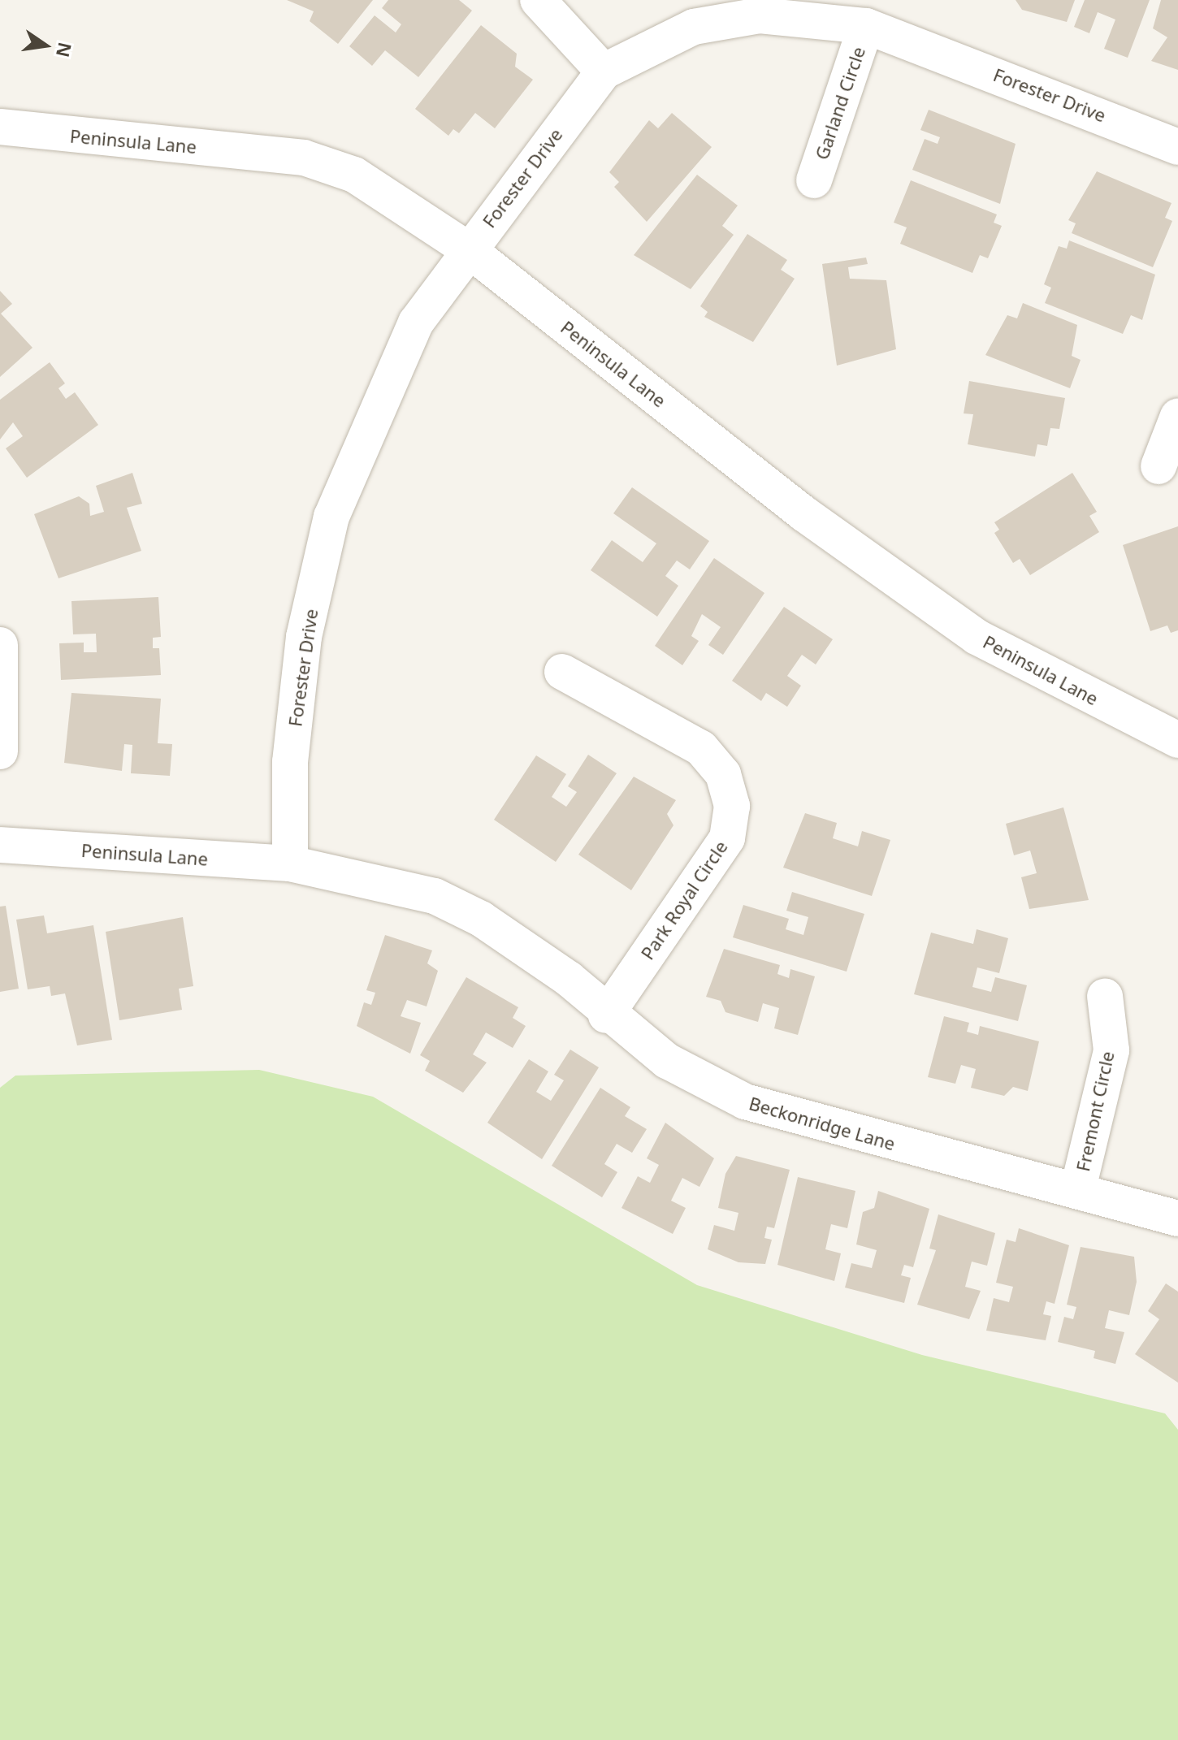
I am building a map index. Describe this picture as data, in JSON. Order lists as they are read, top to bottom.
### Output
{
  "streets": {
    "street": [
      "Forester Drive",
      "Garland Circle",
      "Peninsula Lane",
      "Park Royal Circle",
      "Fremont Circle",
      "Beckonridge Lane"
    ]
  },
  "crossings": [
    ["Forester Drive", "Garland Circle"],
    ["Forester Drive", "Peninsula Lane"],
    ["Forester Drive", "Beckonridge Lane"],
    ["Peninsula Lane", "Beckonridge Lane"],
    ["Park Royal Circle", "Beckonridge Lane"],
    ["Fremont Circle", "Beckonridge Lane"]
  ],
  "north": "right"
}
